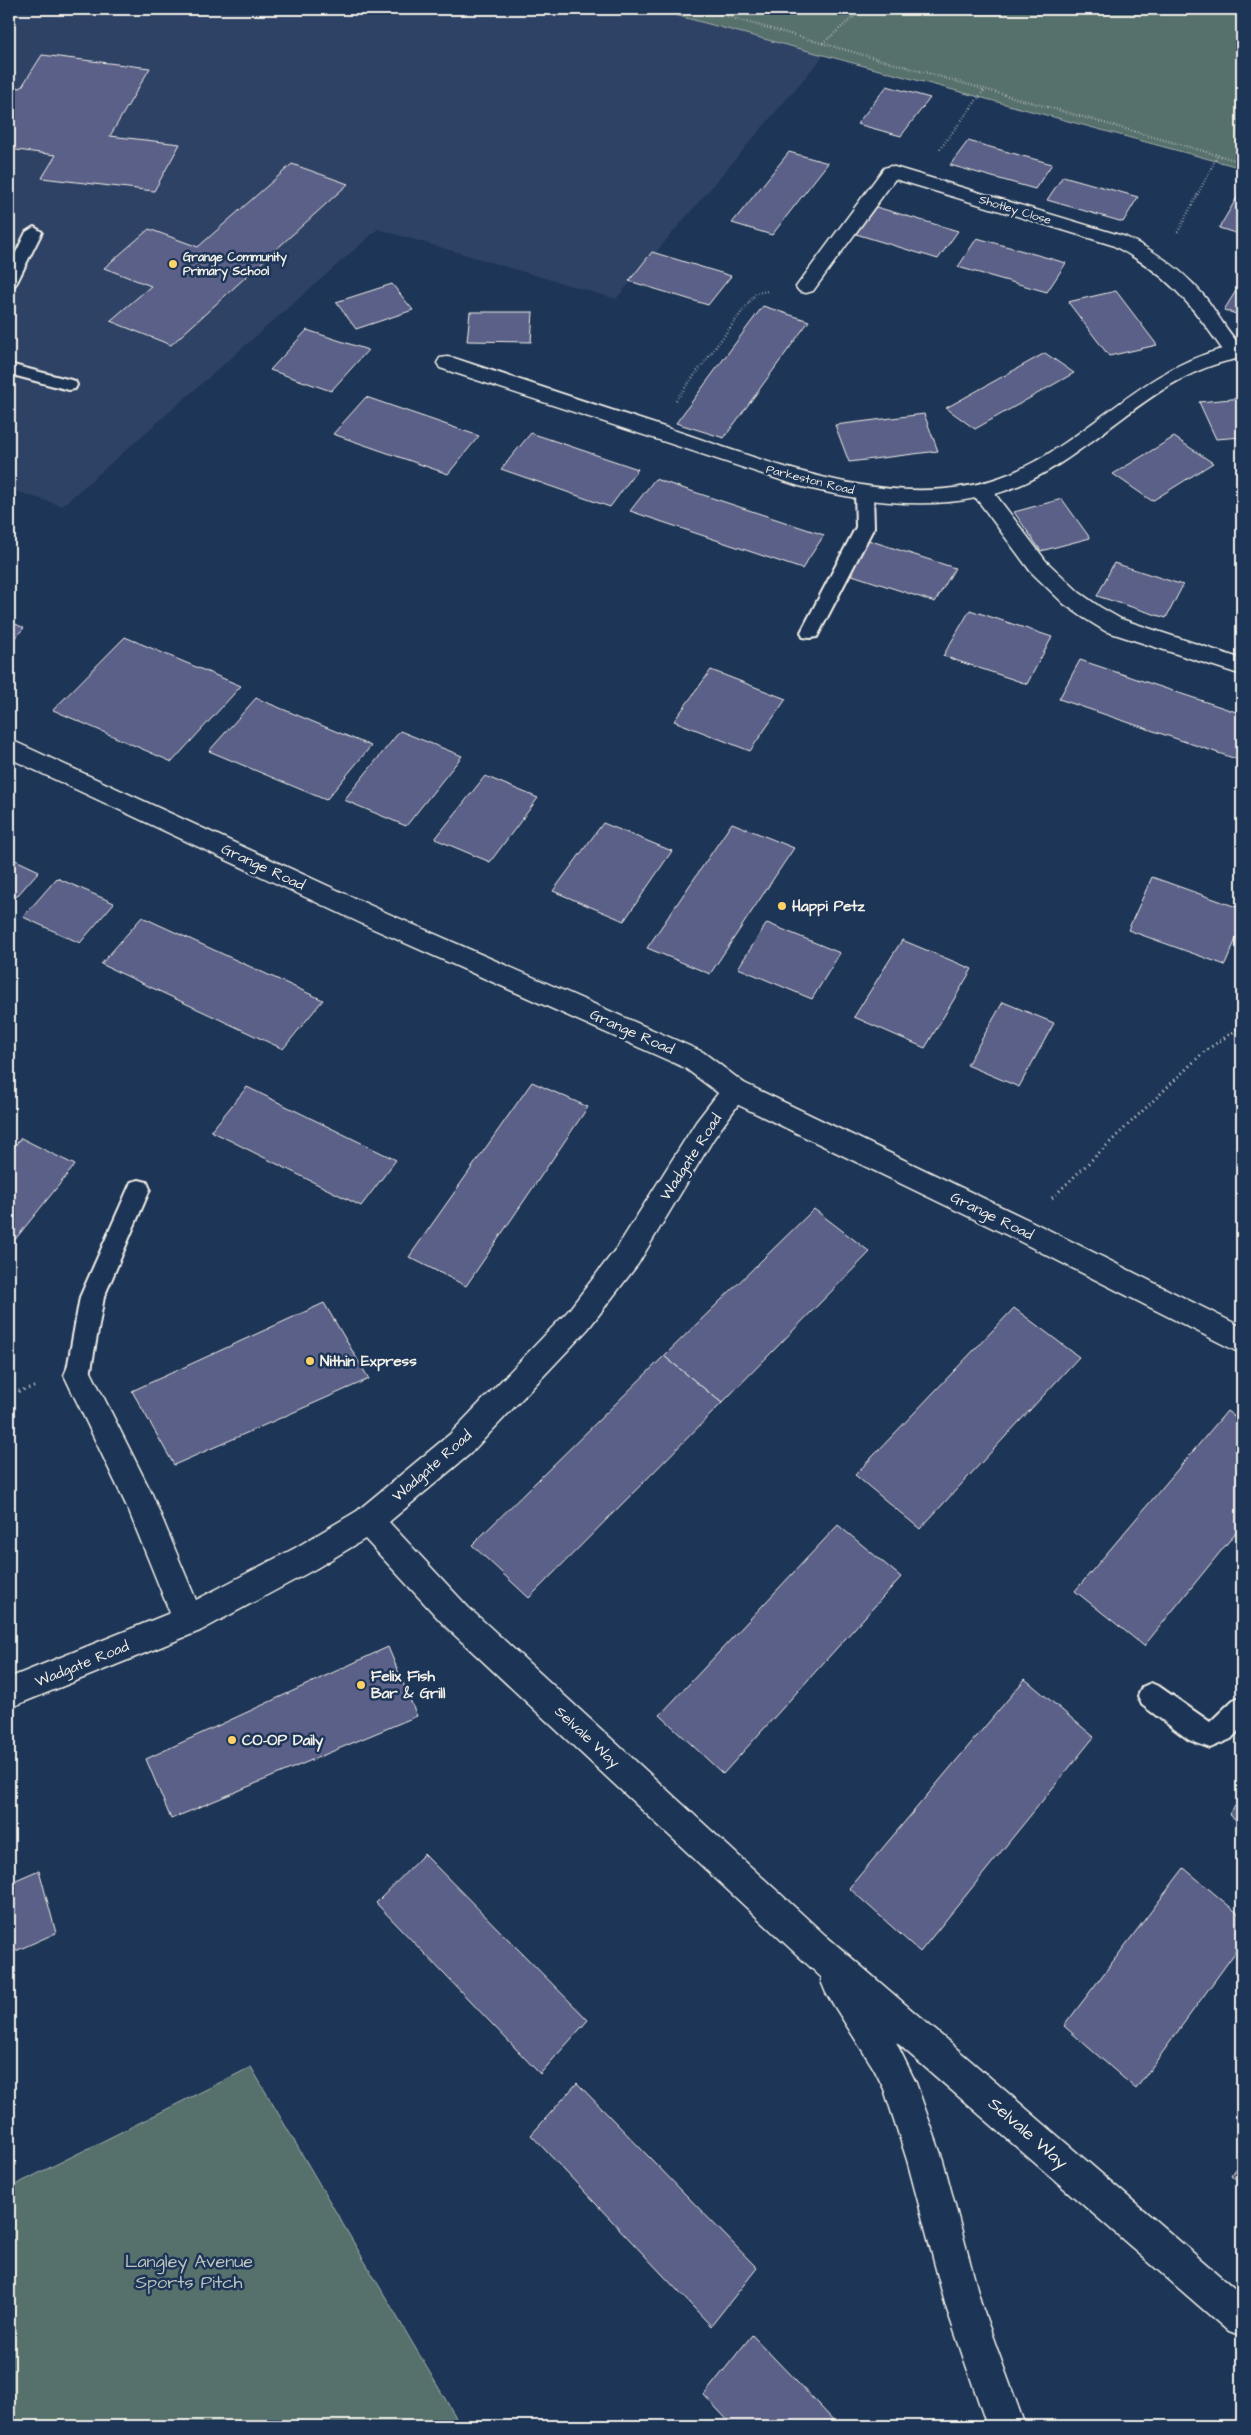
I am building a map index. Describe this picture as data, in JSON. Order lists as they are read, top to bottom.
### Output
{
  "streets": {
    "street": [
      "Shotley Close",
      "Parkeston Road",
      "Grange Road",
      "Wadgate Road",
      "Selvale Way"
    ]
  },
  "crossings": [
    ["Shotley Close", "Parkeston Road"],
    ["Grange Road", "Wadgate Road"],
    ["Wadgate Road", "Selvale Way"]
  ],
  "parks": ["Langley Avenue Sports Pitch"],
  "places": [
    "Grange Community Primary School",
    "Happi Petz",
    "Nithin Express",
    "Felix Fish Bar & Grill",
    "CO-OP Daily"
  ]
}
